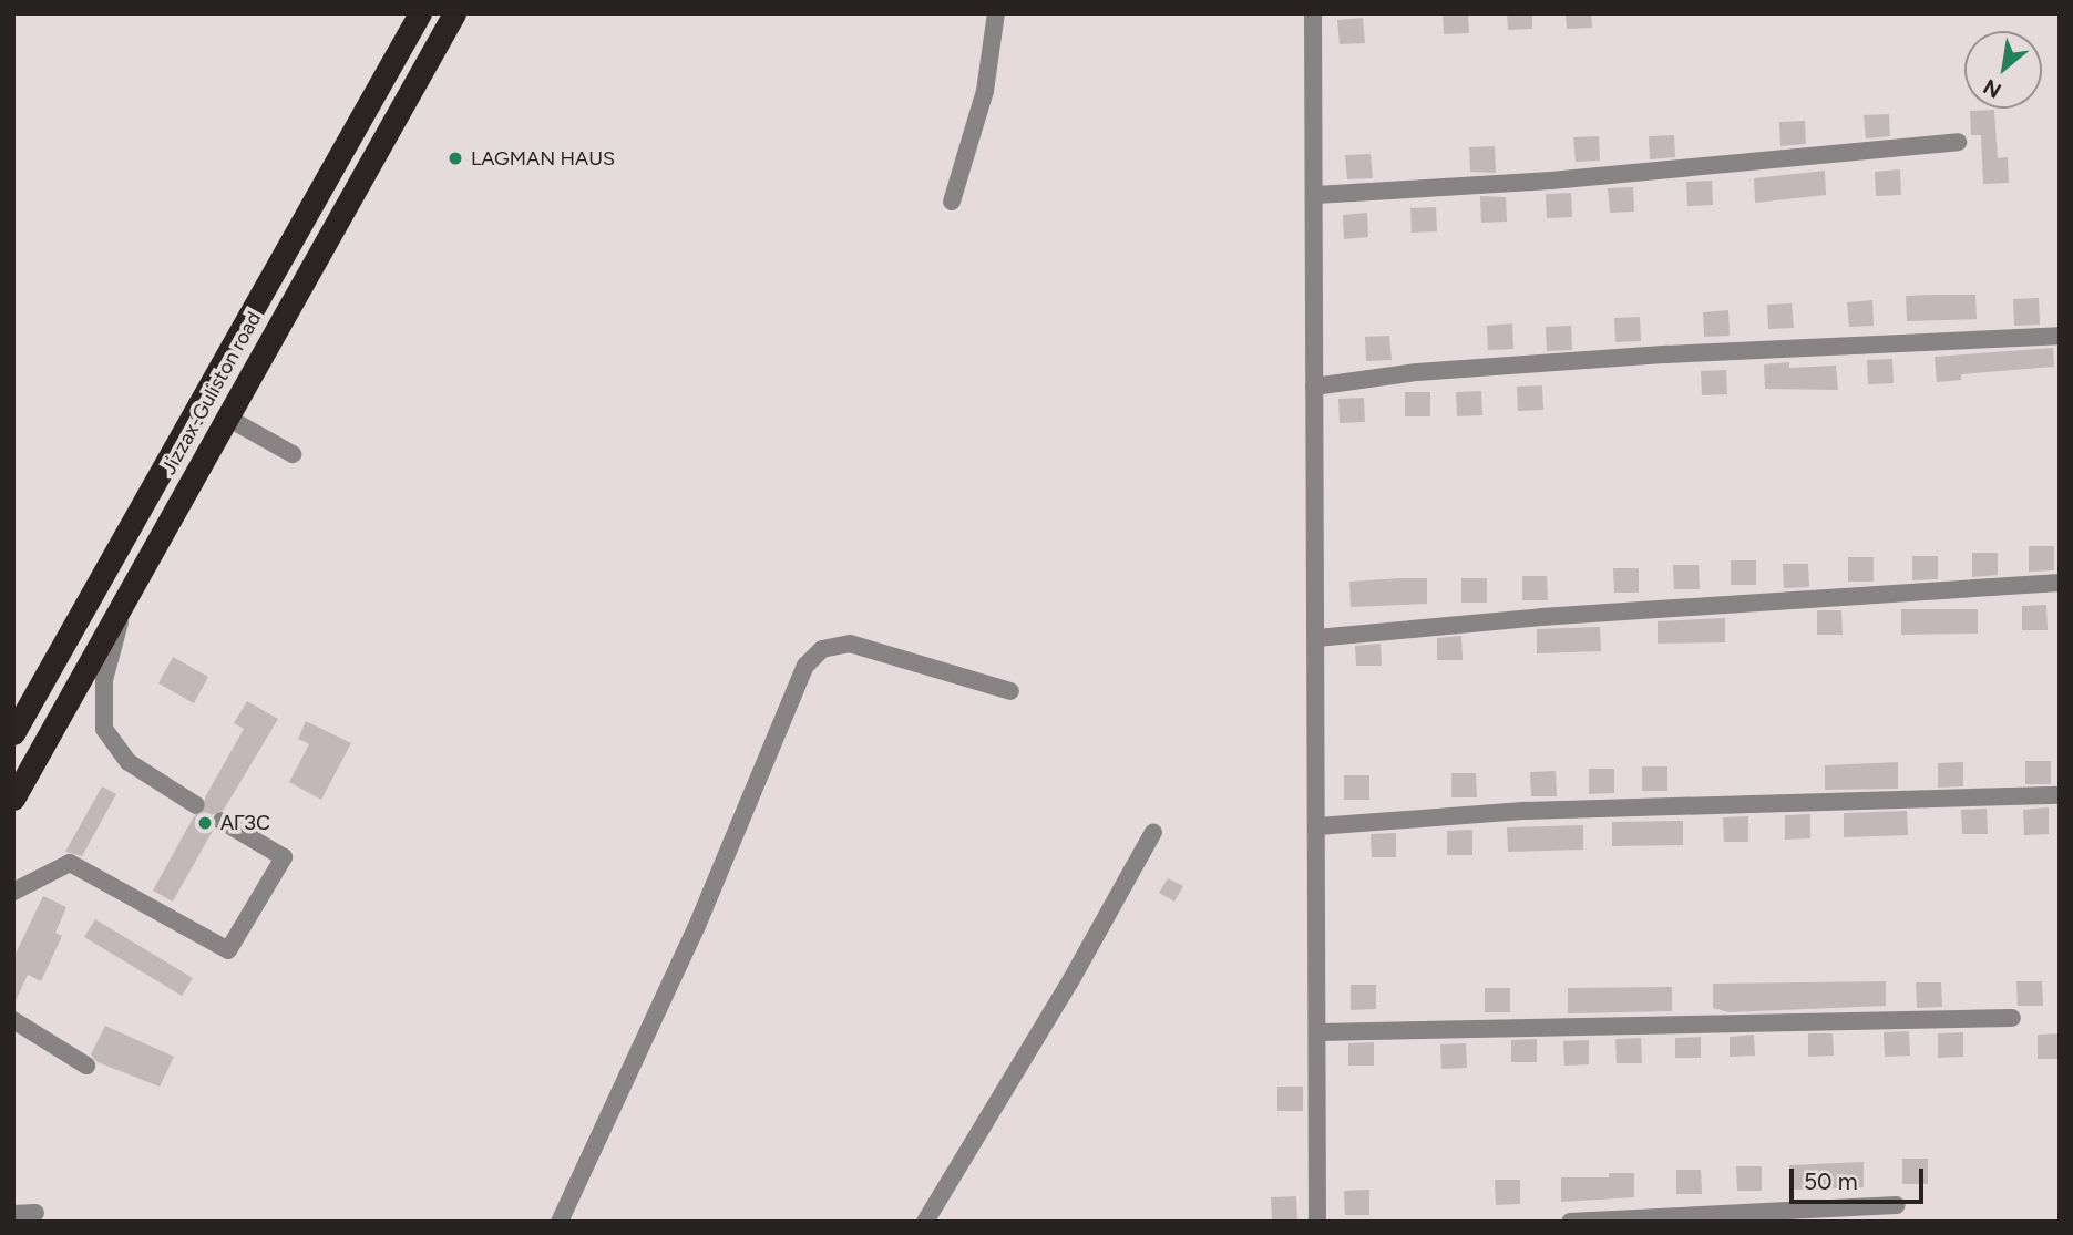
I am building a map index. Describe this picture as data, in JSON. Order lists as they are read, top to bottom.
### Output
{
  "streets": {
    "highway": ["Jizzax-Guliston road"]
  },
  "places": ["LAGMAN HAUS", "АГЗС"],
  "scale_bar": "50 m",
  "north": "bottom left"
}
